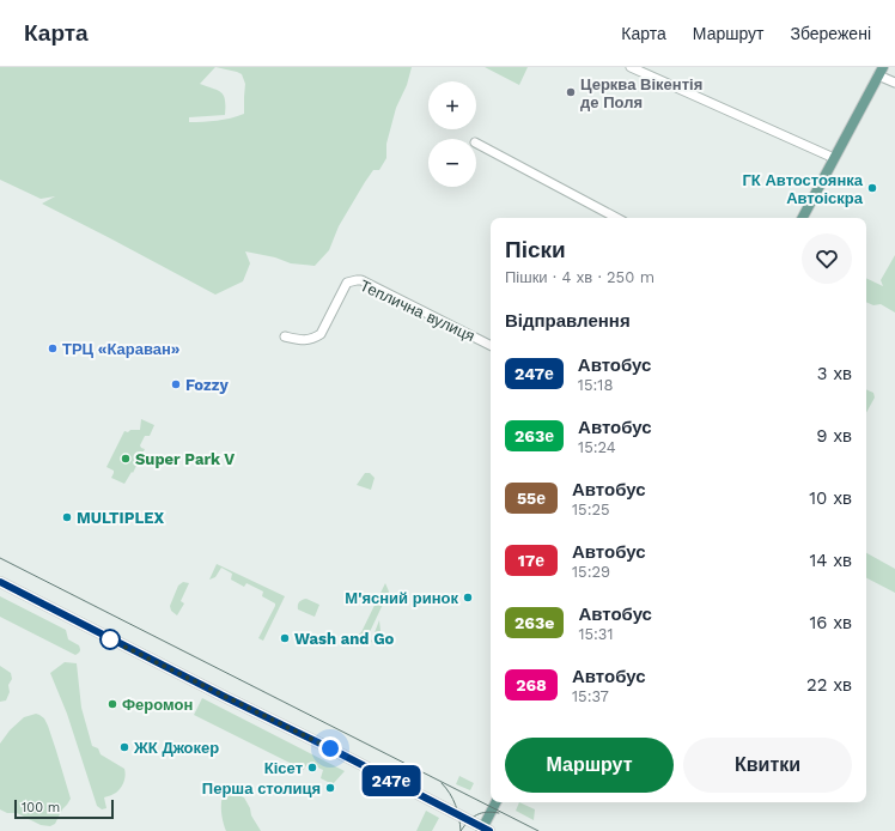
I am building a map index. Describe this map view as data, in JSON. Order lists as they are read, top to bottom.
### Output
{
  "streets": {
    "street": ["Теплична вулиця"]
  },
  "places": [
    "Церква Вікентія де Поля",
    "ГК Автостоянка Автоіскра",
    "ТРЦ «Караван»",
    "Fozzy",
    "Super Park V",
    "MULTIPLEX",
    "М'ясний ринок",
    "Wash and Go",
    "Феромон",
    "ЖК Джокер",
    "Кісет",
    "Перша столиця"
  ],
  "lines": ["bus line 247е"],
  "scale_bar": "100 m",
  "page": {
    "header": "Карта",
    "nav": ["Карта", "Маршрут", "Збережені"],
    "on_map": "247е",
    "map_buttons": ["+", "−"],
    "heading": [
      ["Піски", "Пішки · 4 хв · 250 m"],
      "Відправлення"
    ],
    "list": [
      {
        "mark": "247е",
        "name": "Автобус",
        "note": "15:18",
        "value": "3 хв"
      },
      {
        "mark": "263е",
        "name": "Автобус",
        "note": "15:24",
        "value": "9 хв"
      },
      {
        "mark": "55е",
        "name": "Автобус",
        "note": "15:25",
        "value": "10 хв"
      },
      {
        "mark": "17е",
        "name": "Автобус",
        "note": "15:29",
        "value": "14 хв"
      },
      {
        "mark": "263e",
        "name": "Автобус",
        "note": "15:31",
        "value": "16 хв"
      },
      {
        "mark": "268",
        "name": "Автобус",
        "note": "15:37",
        "value": "22 хв"
      }
    ],
    "buttons": ["Маршрут", "Квитки"],
    "scale": "100 m"
  }
}
